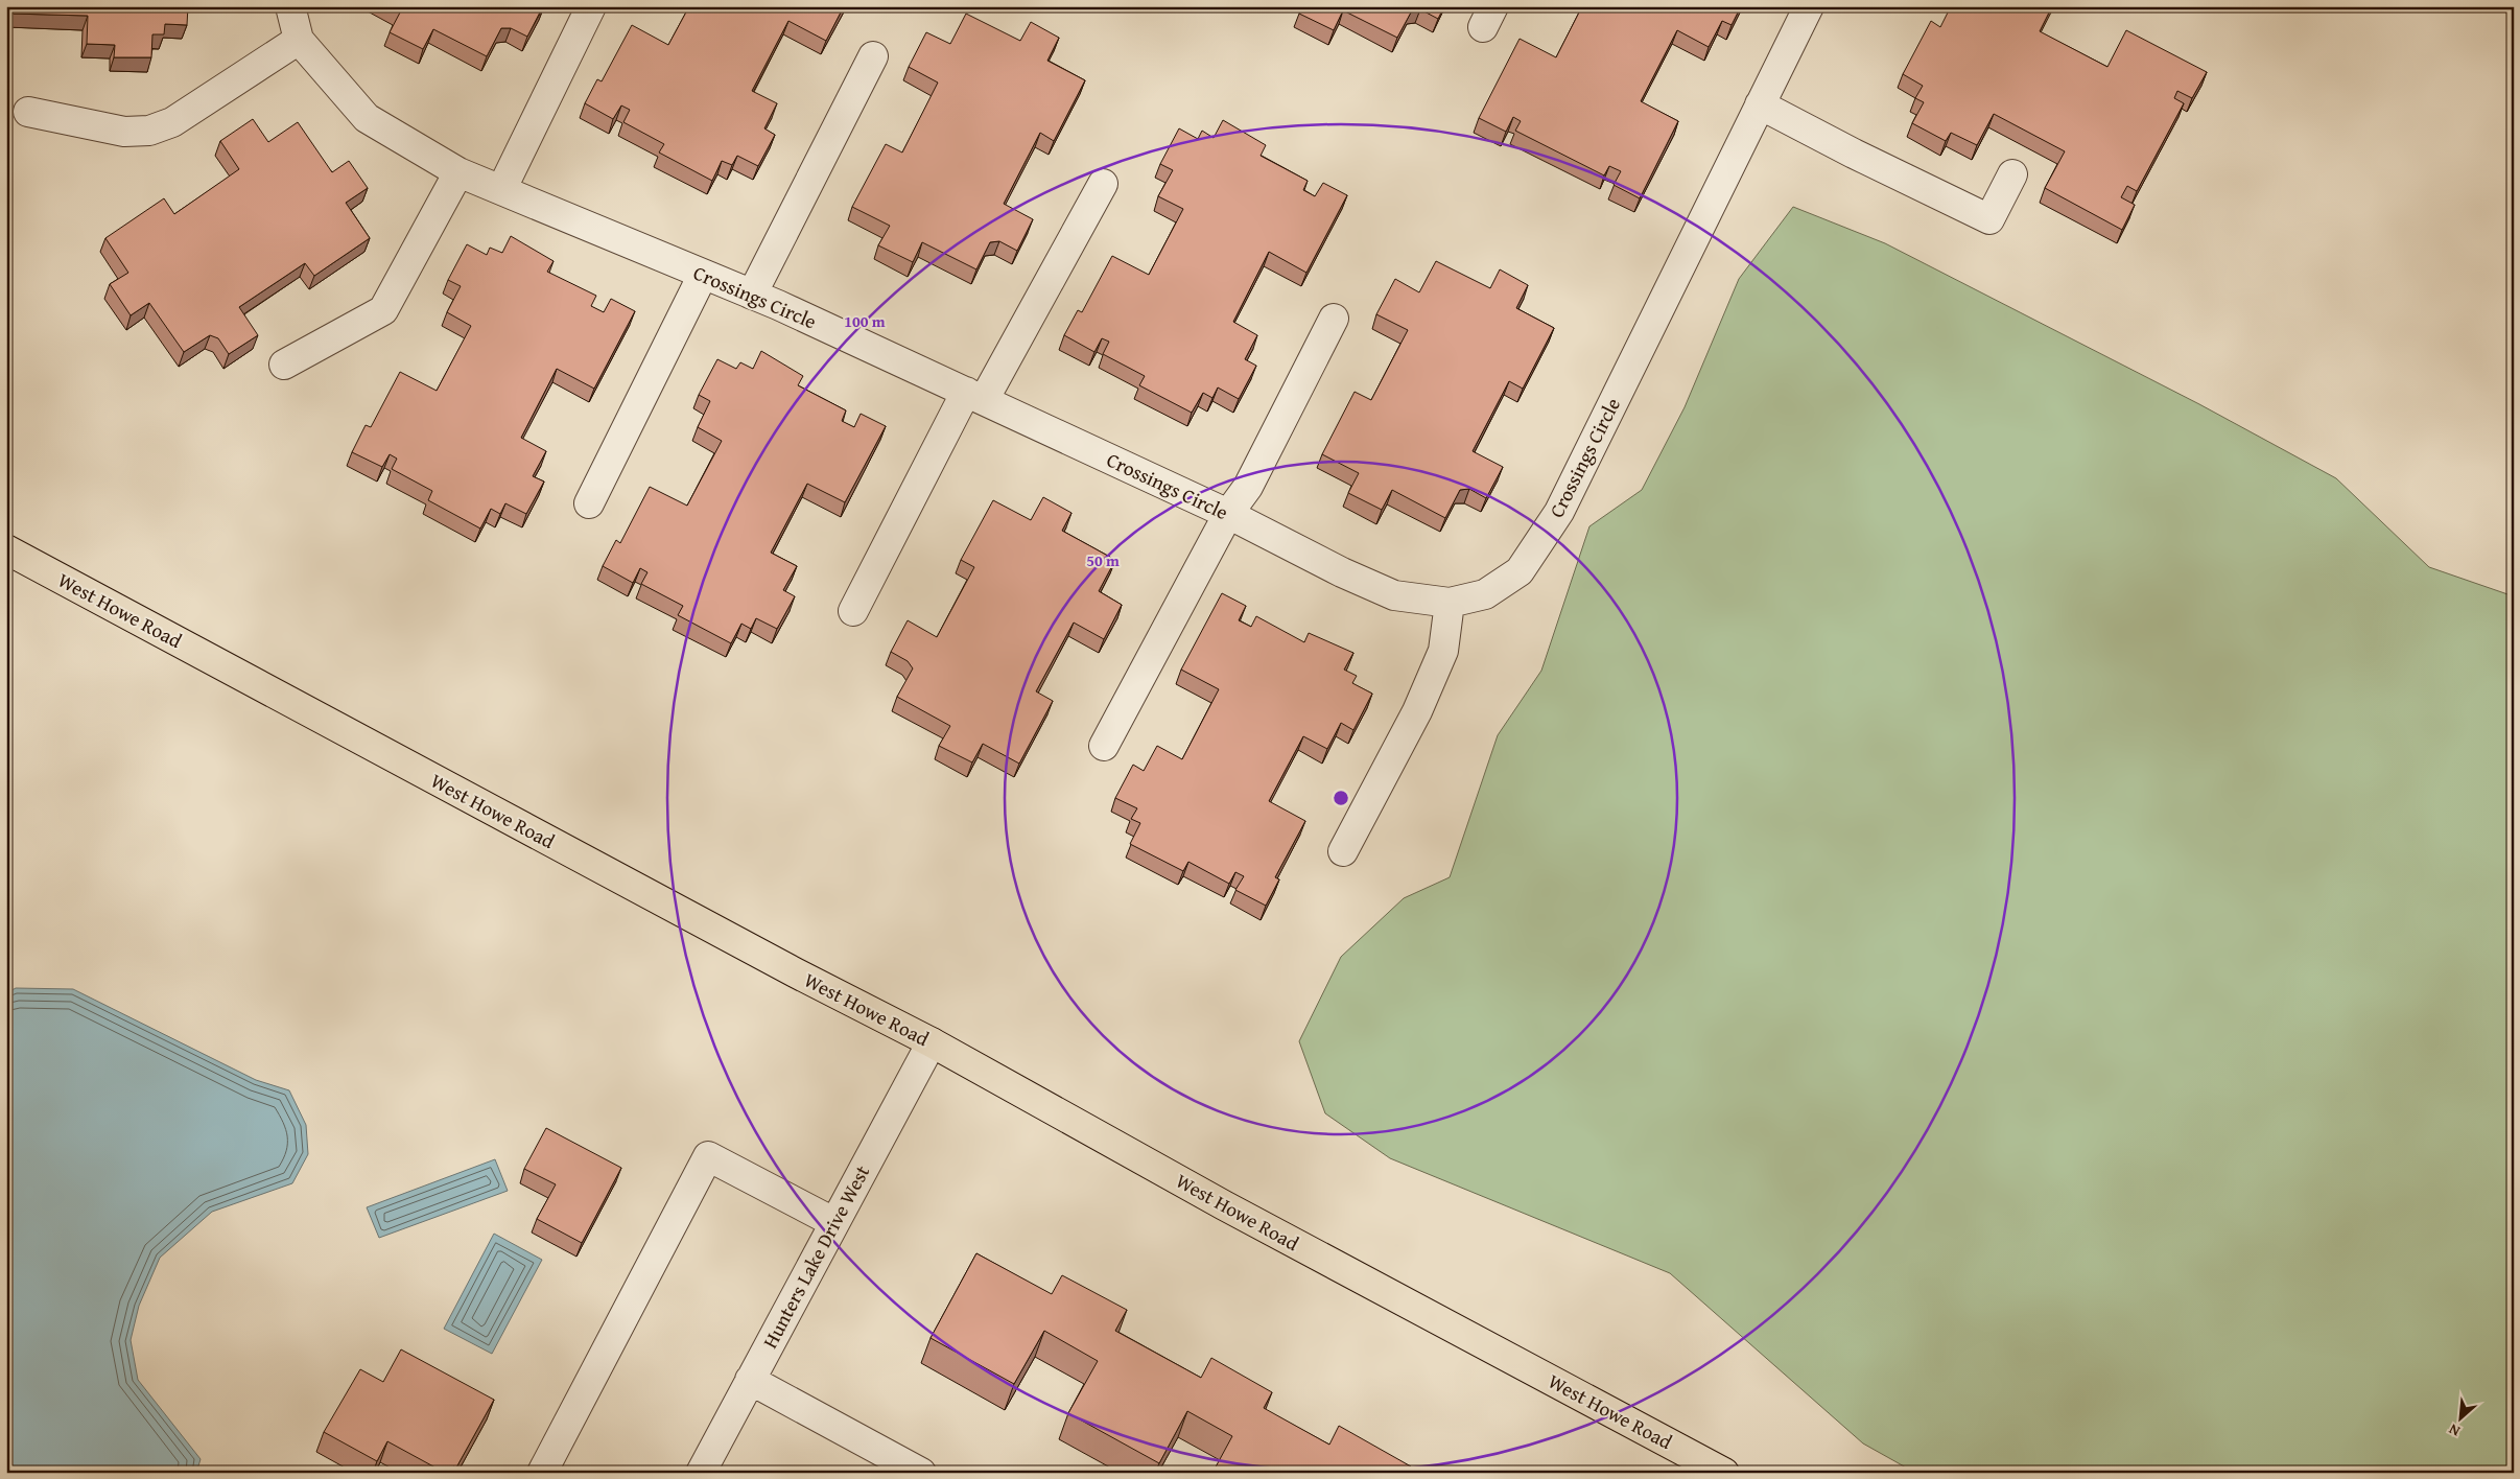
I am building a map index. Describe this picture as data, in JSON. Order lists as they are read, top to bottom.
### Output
{
  "streets": {
    "main road": ["West Howe Road"],
    "street": ["Crossings Circle", "Hunters Lake Drive West"]
  },
  "crossings": [
    ["West Howe Road", "Hunters Lake Drive West"]
  ],
  "north": "bottom left",
  "rings": ["100 m", "50 m"]
}
